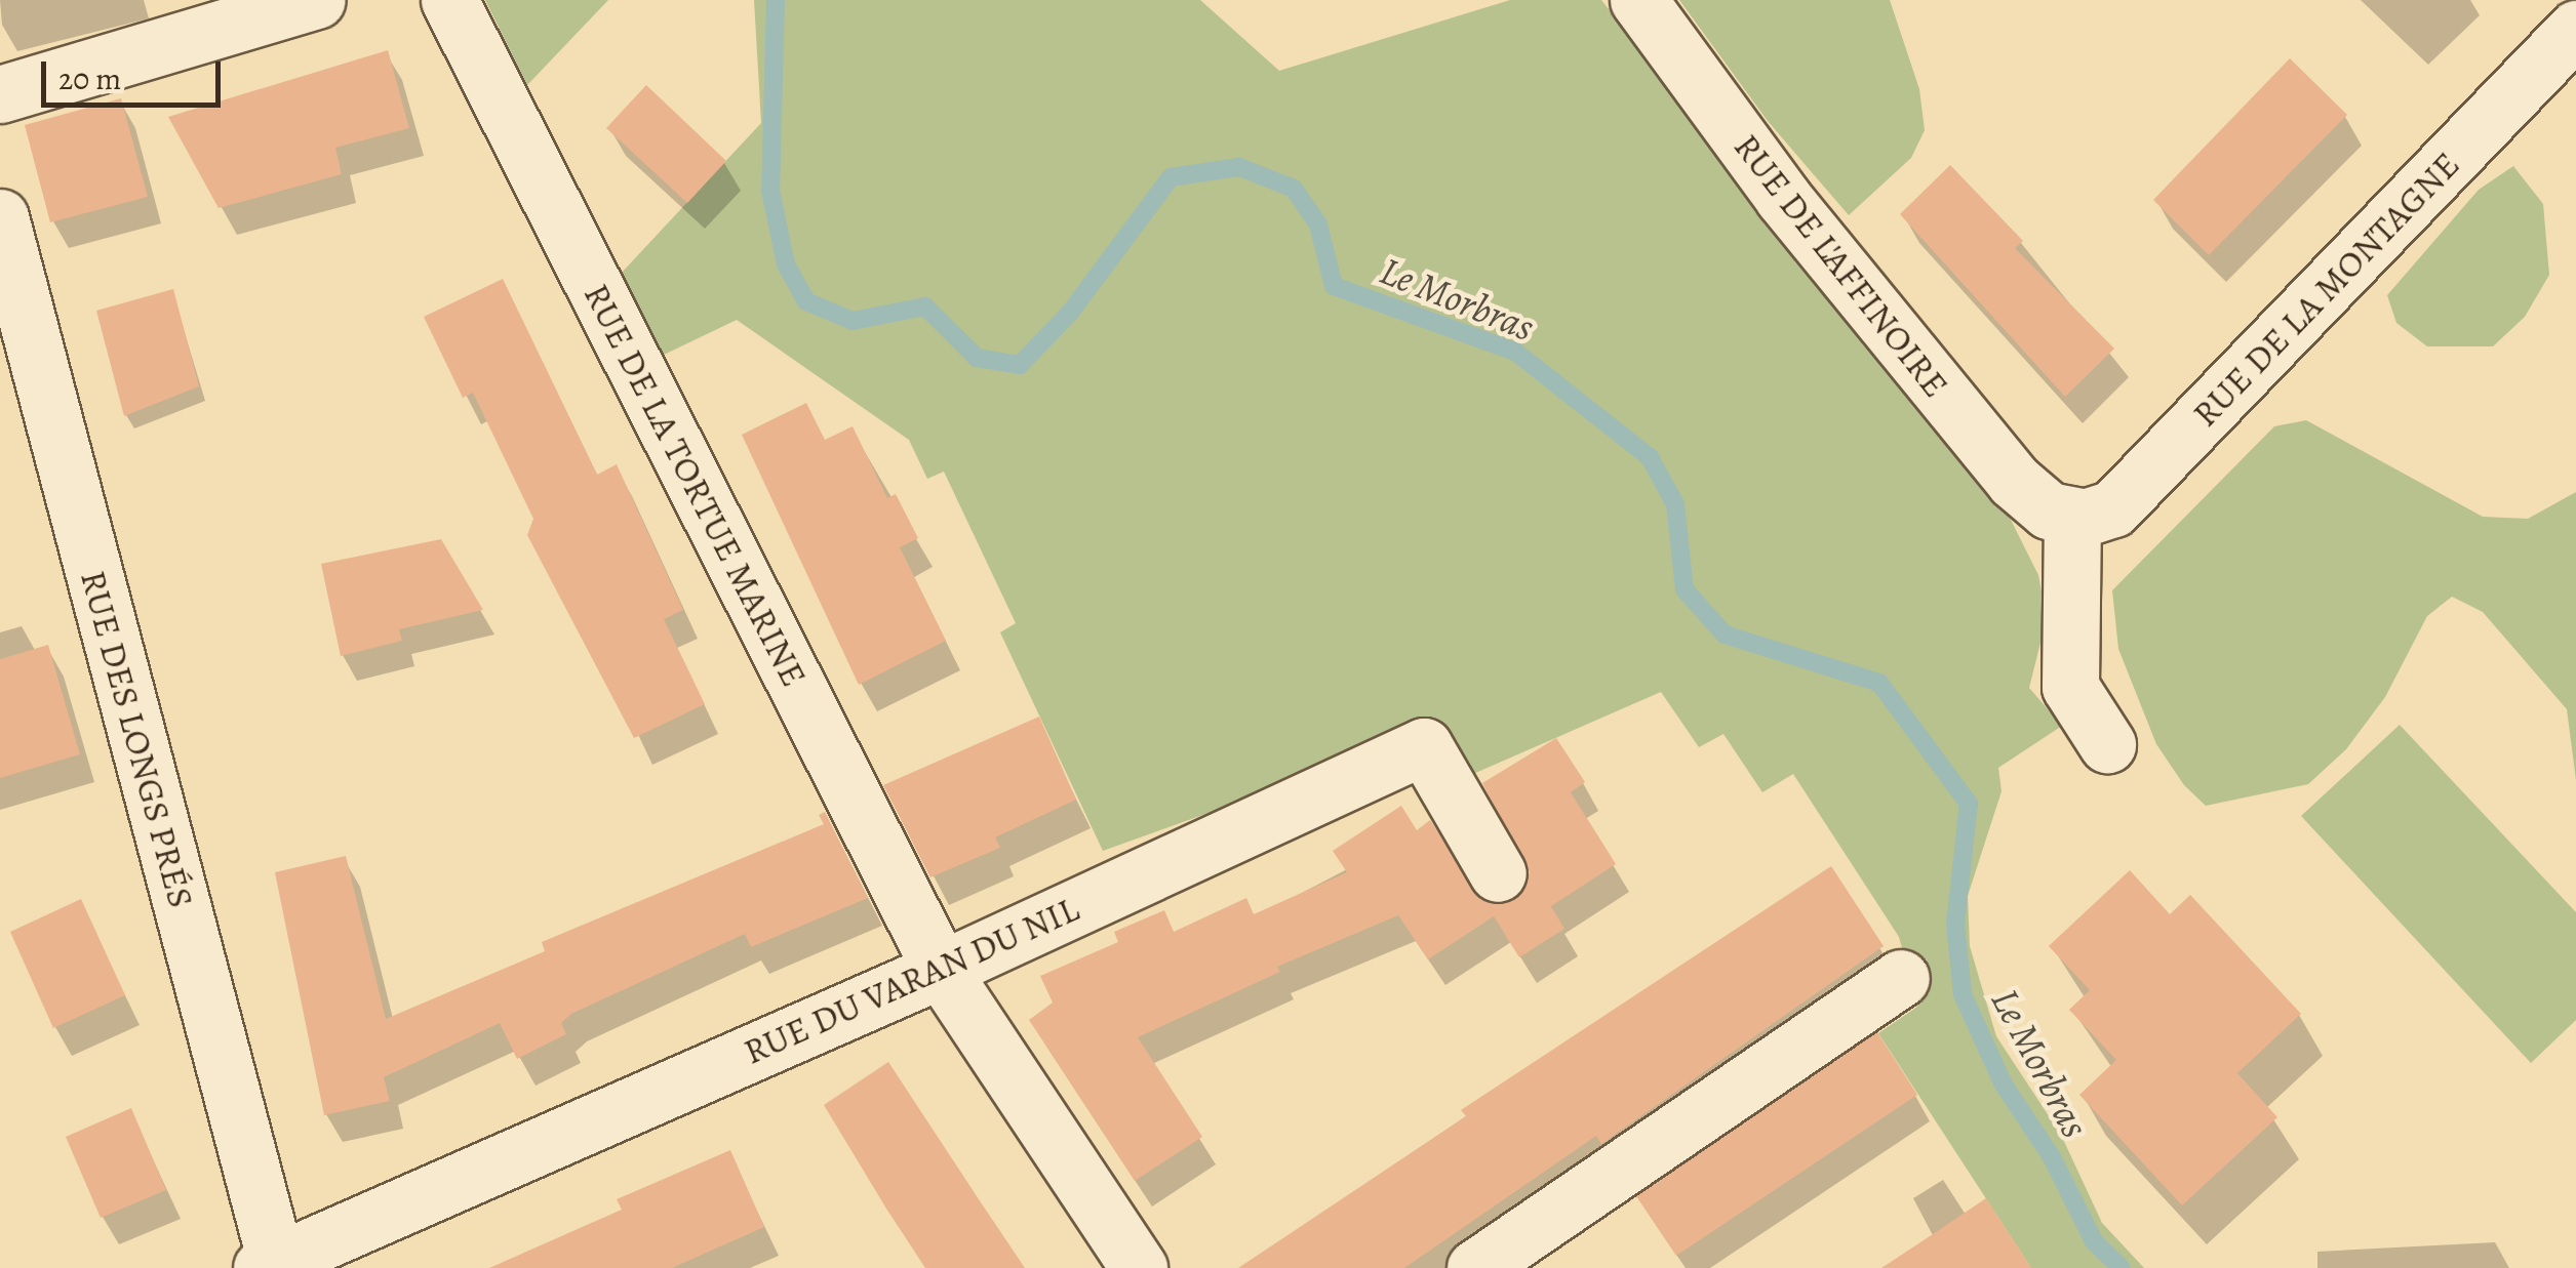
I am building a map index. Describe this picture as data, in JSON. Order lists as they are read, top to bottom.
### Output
{
  "streets": {
    "street": [
      "RUE DE L'AFFINOIRE",
      "RUE DE LA MONTAGNE",
      "RUE DE LA TORTUE MARINE",
      "RUE DES LONGS PRÉS",
      "RUE DU VARAN DU NIL"
    ]
  },
  "crossings": [
    ["RUE DE L'AFFINOIRE", "RUE DE LA MONTAGNE"],
    ["RUE DE LA TORTUE MARINE", "RUE DU VARAN DU NIL"],
    ["RUE DES LONGS PRÉS", "RUE DU VARAN DU NIL"]
  ],
  "water": ["Le Morbras"],
  "scale_bar": "20 m"
}
